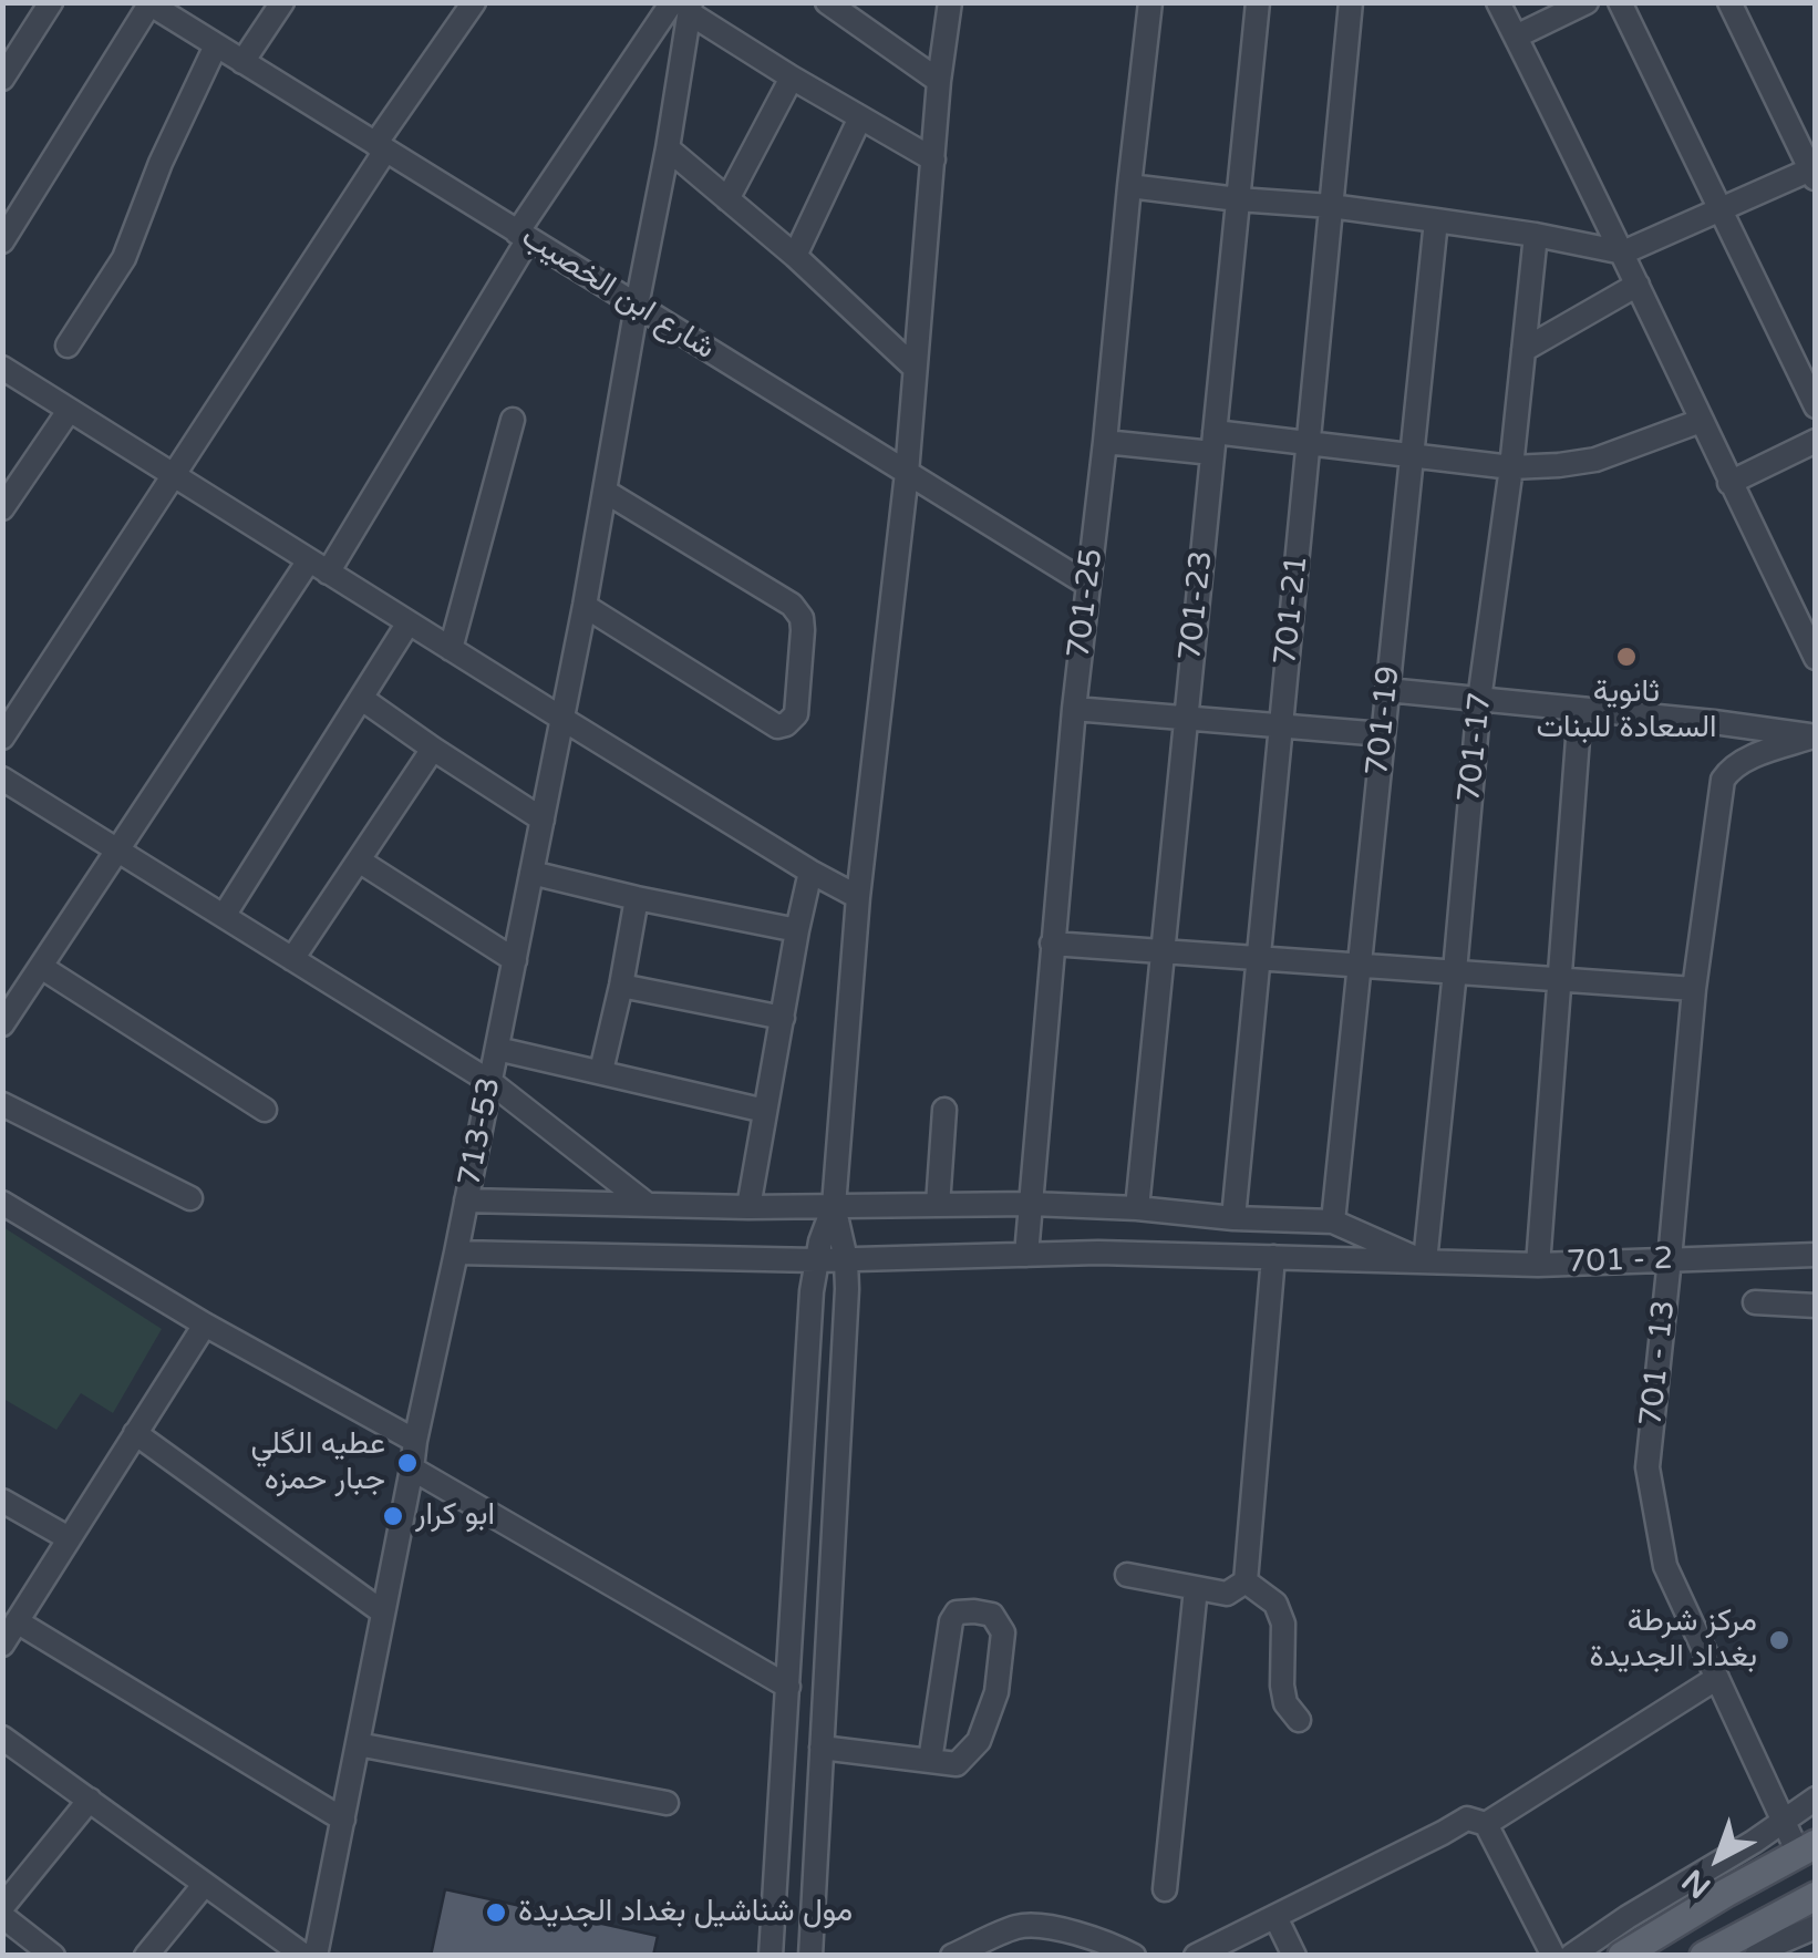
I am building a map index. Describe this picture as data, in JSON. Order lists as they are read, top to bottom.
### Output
{
  "streets": {
    "street": [
      "شارع ابن الخصيب",
      "701-25",
      "701-23",
      "701-21",
      "701-19",
      "701-17",
      "713-53",
      "701 - 2",
      "701 - 13"
    ]
  },
  "crossings": [
    ["شارع ابن الخصيب", "701-25"],
    ["شارع ابن الخصيب", "713-53"],
    ["701-25", "701 - 2"],
    ["701-17", "701 - 2"],
    ["713-53", "701 - 2"],
    ["701 - 2", "701 - 13"]
  ],
  "places": [
    "ثانوية السعادة للبنات",
    "عطيه الگلي جبار حمزه",
    "ابو كرار",
    "مركز شرطة بغداد الجديدة",
    "مول شناشيل بغداد الجديدة"
  ],
  "north": "bottom left"
}
